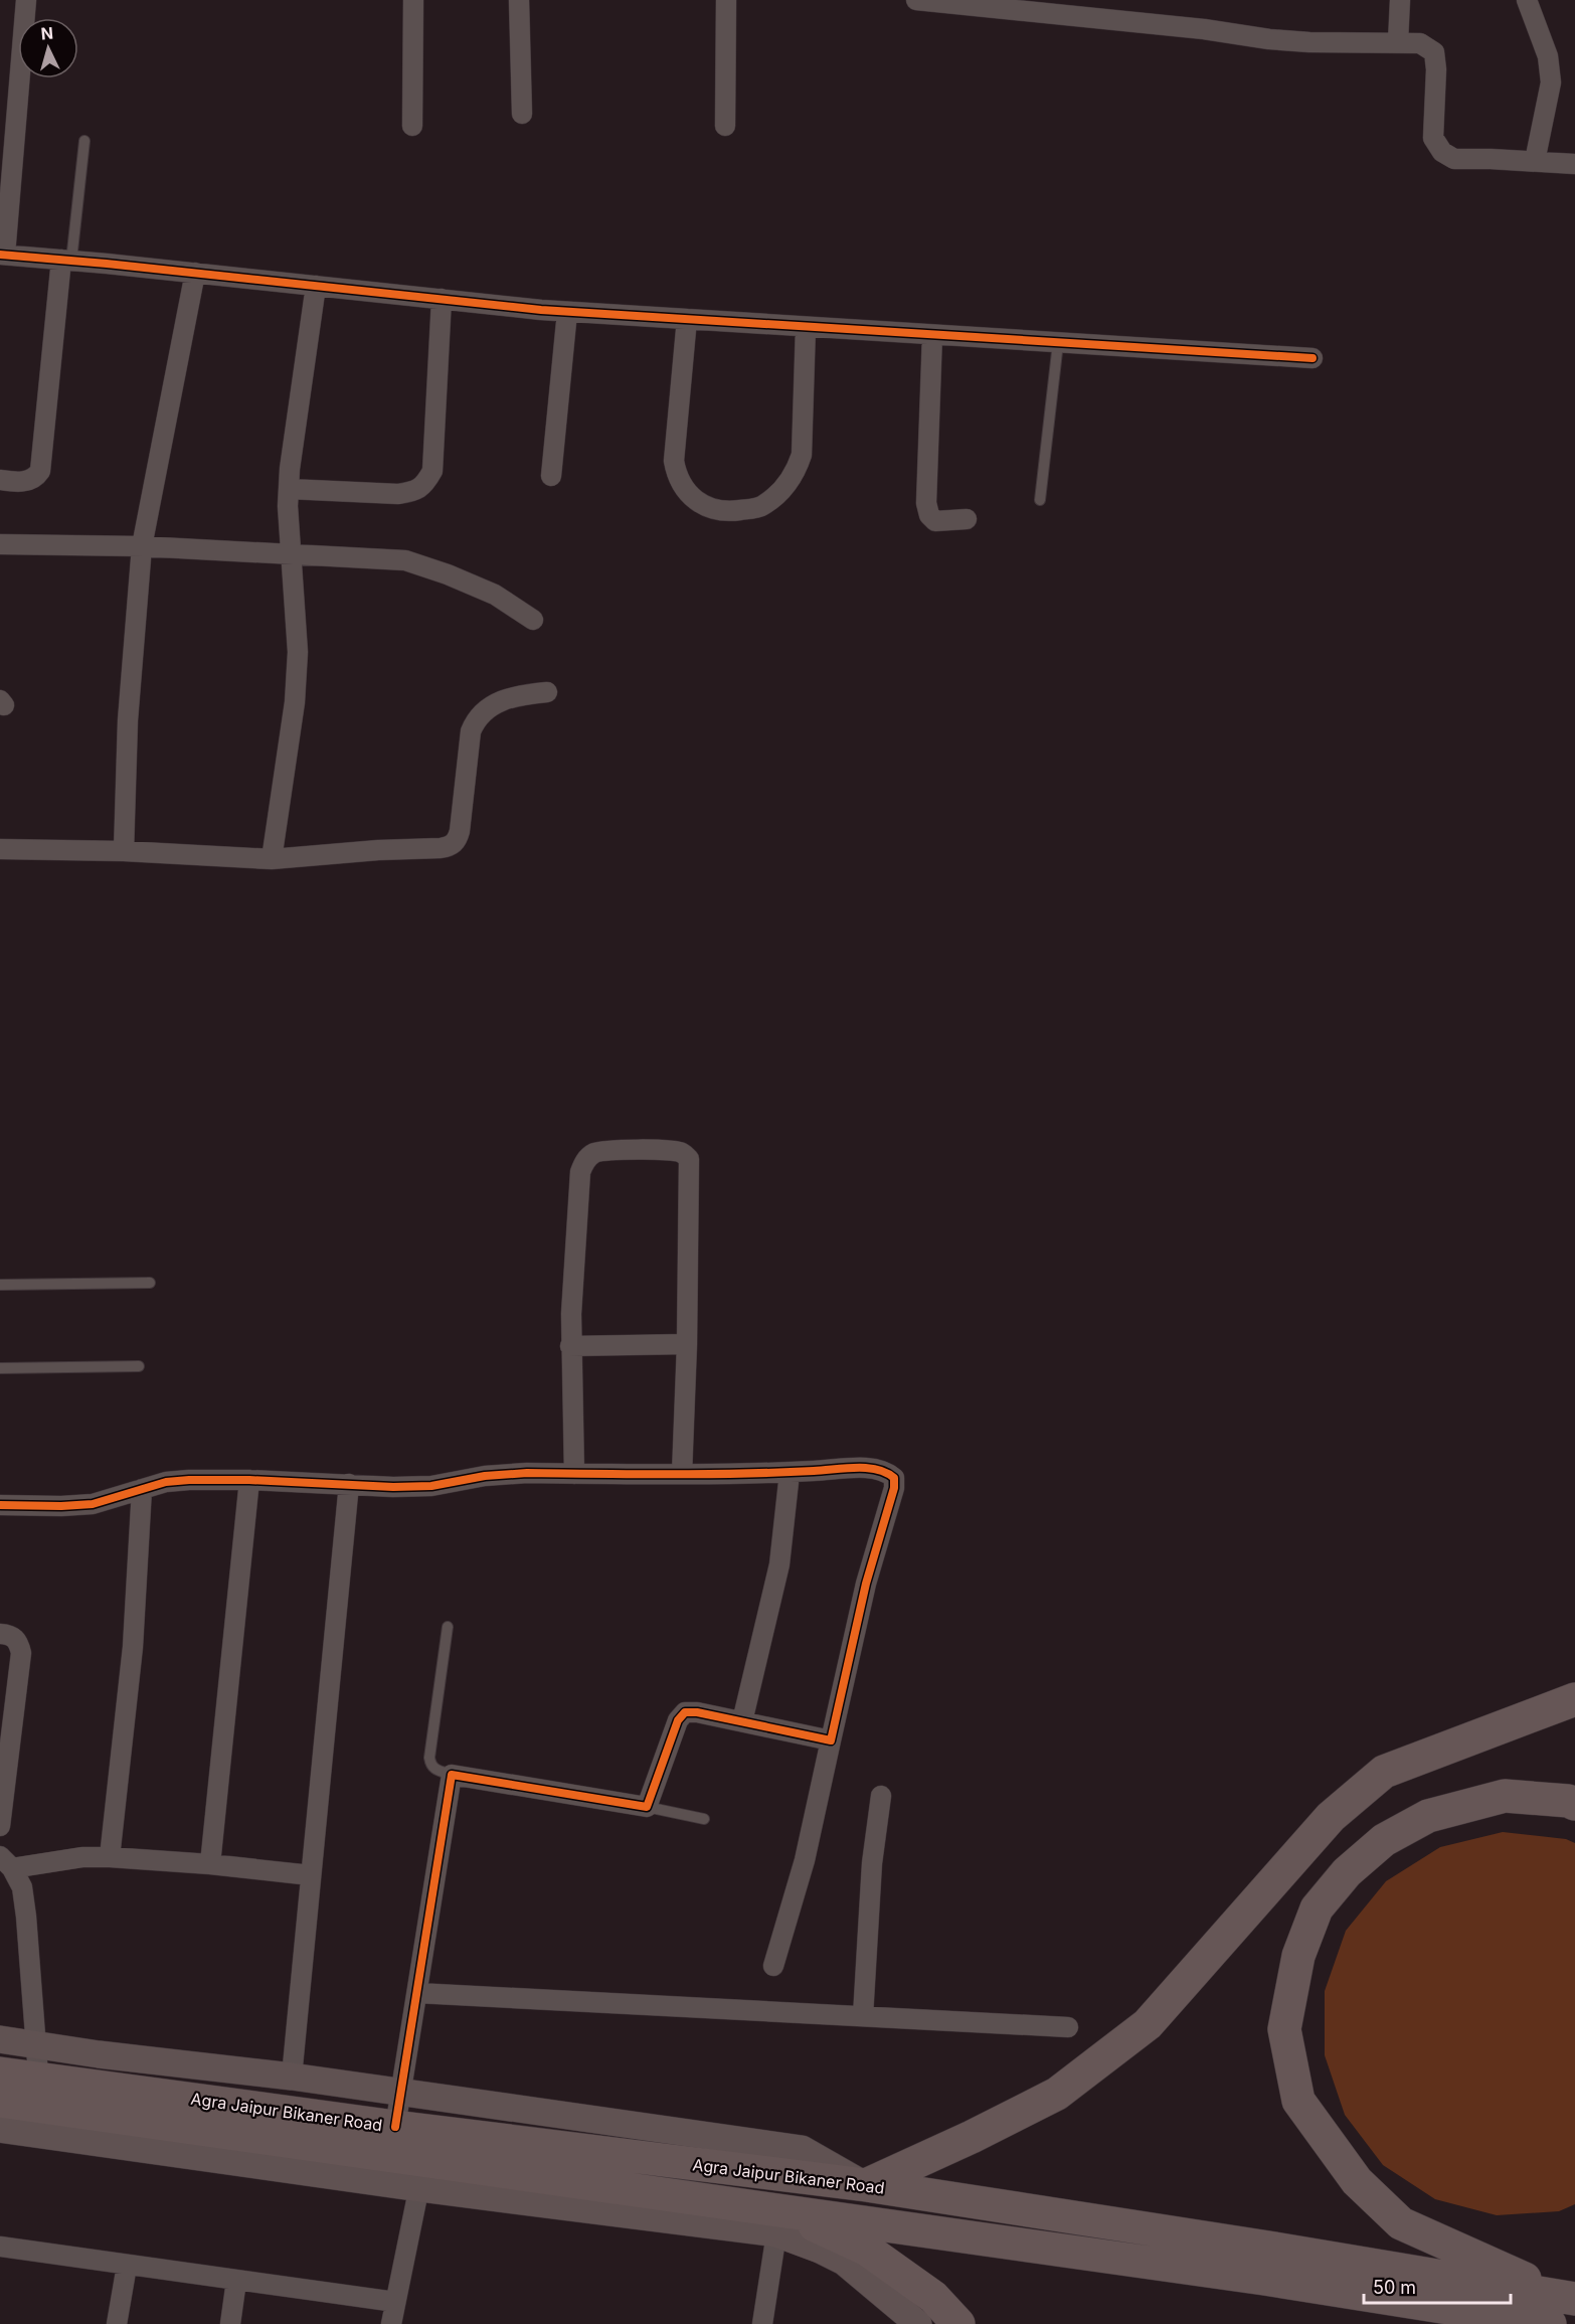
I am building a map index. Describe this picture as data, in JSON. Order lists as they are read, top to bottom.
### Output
{
  "streets": {
    "highway": ["Agra Jaipur Bikaner Road"]
  },
  "scale_bar": "50 m",
  "north": "top"
}
